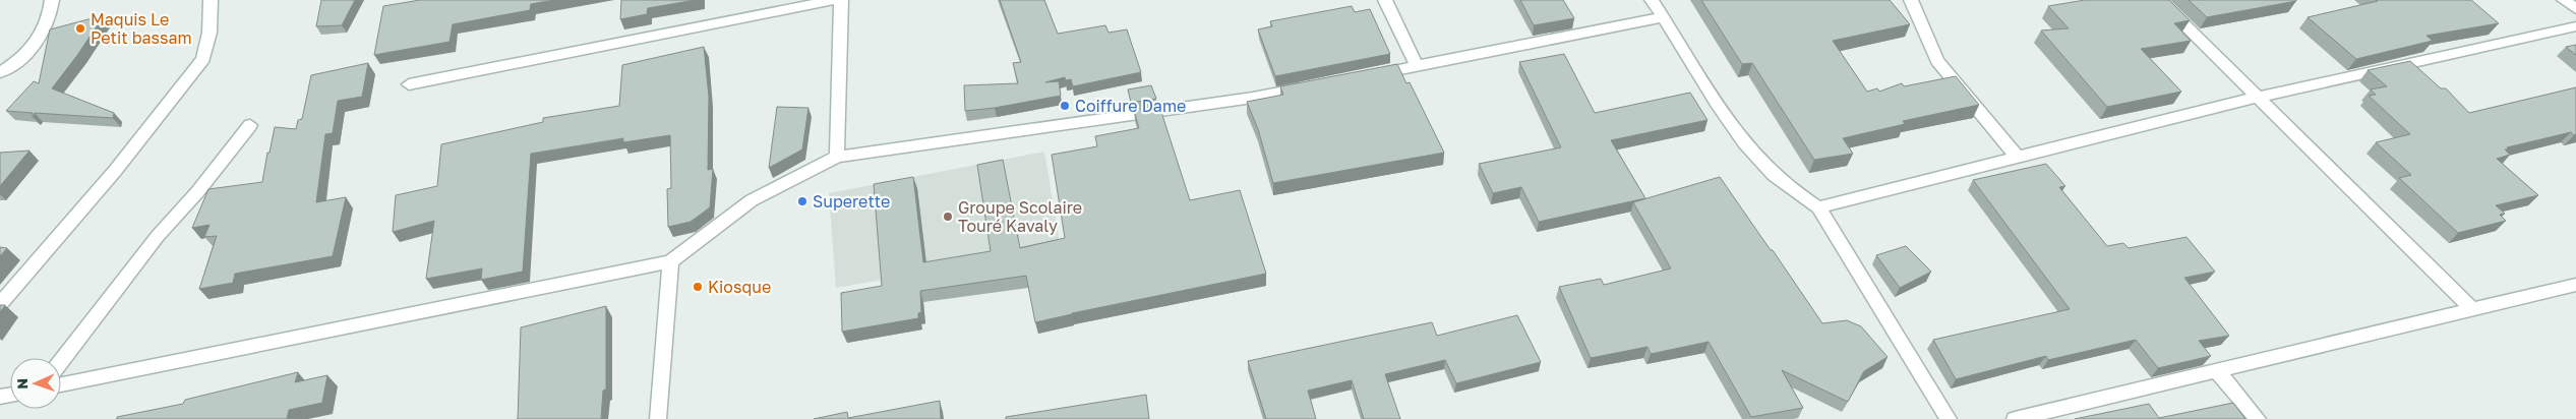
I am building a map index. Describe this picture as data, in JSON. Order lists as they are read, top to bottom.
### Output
{
  "places": [
    "Maquis Le Petit bassam",
    "Coiffure Dame",
    "Superette",
    "Groupe Scolaire Touré Kavaly",
    "Kiosque"
  ],
  "north": "left"
}
